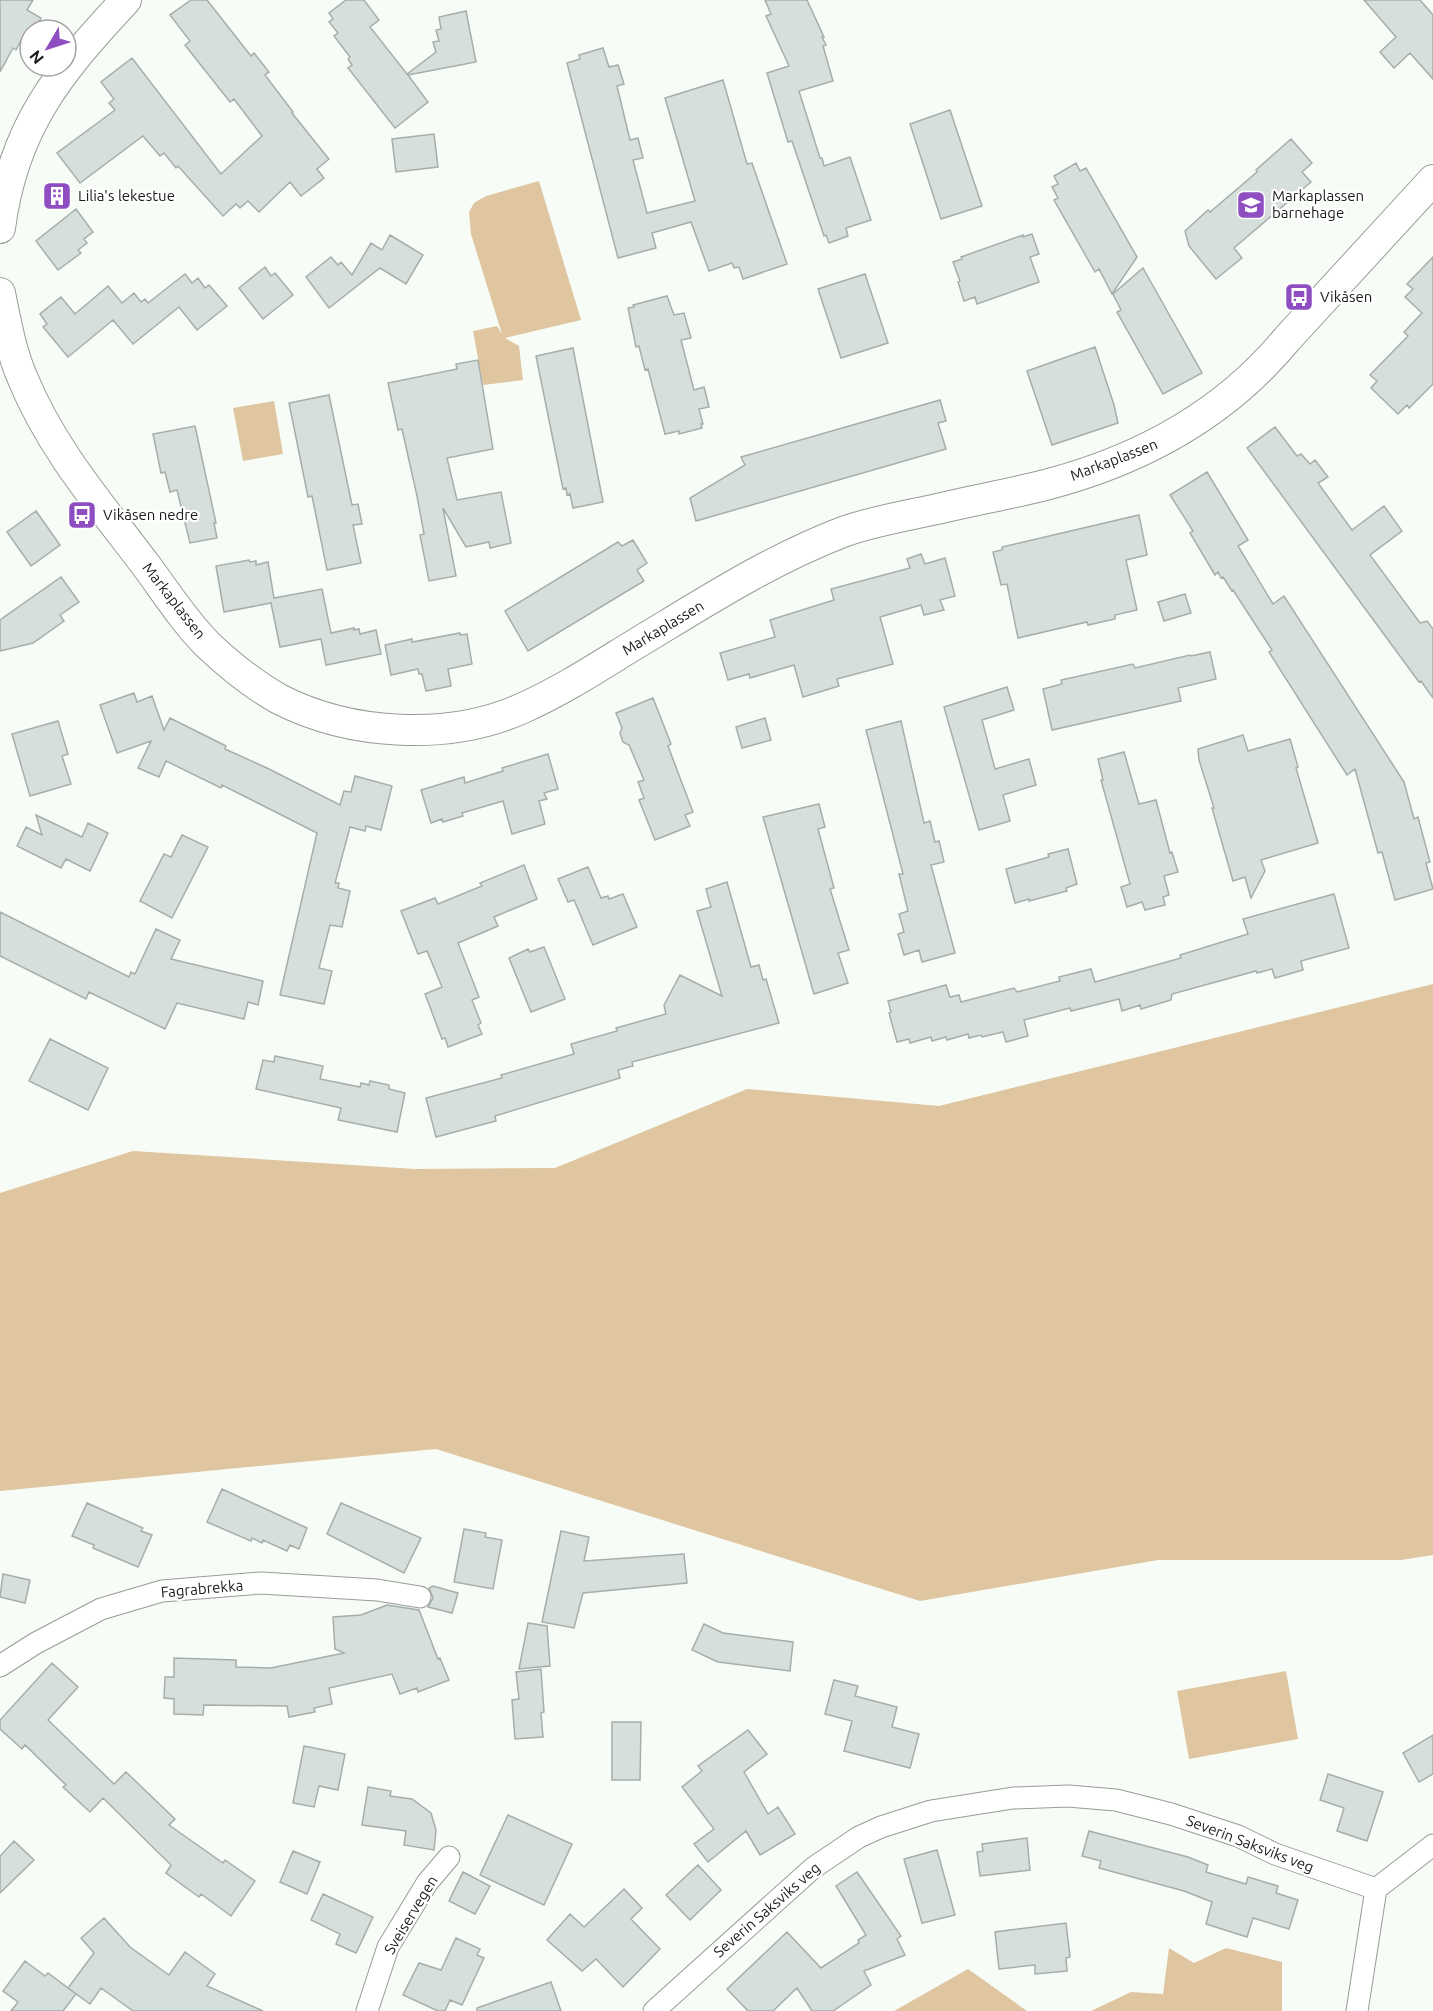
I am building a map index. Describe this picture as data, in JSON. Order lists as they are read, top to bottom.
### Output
{
  "streets": {
    "street": [
      "Markaplassen",
      "Fagrabrekka",
      "Severin Saksviks veg",
      "Sveiservegen"
    ]
  },
  "places": {
    "building": ["Lilia's lekestue"],
    "school or university": ["Markaplassen barnehage"],
    "bus stop": ["Vikåsen", "Vikåsen nedre"]
  },
  "north": "bottom left"
}
